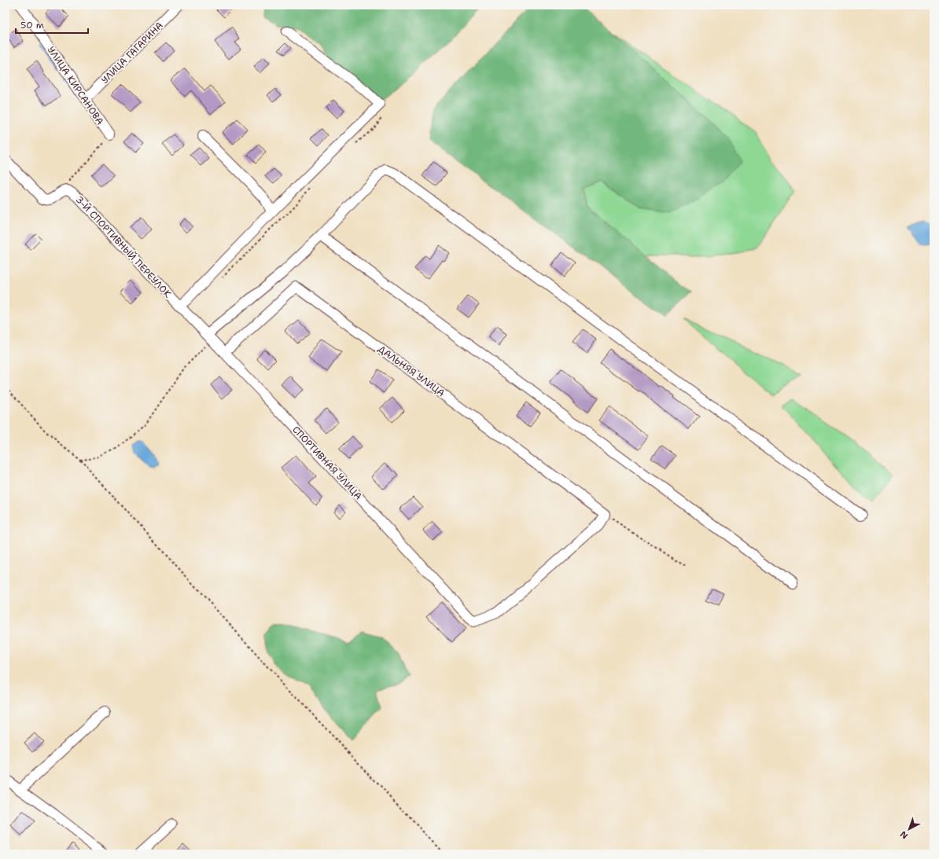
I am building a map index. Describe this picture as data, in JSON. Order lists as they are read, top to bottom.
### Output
{
  "streets": {
    "street": [
      "УЛИЦА ГАГАРИНА",
      "УЛИЦА КИРСАНОВА",
      "3-Й СПОРТИВНЫЙ ПЕРЕУЛОК",
      "ДАЛЬНЯЯ УЛИЦА",
      "СПОРТИВНАЯ УЛИЦА"
    ]
  },
  "crossings": [
    ["УЛИЦА ГАГАРИНА", "УЛИЦА КИРСАНОВА"],
    ["3-Й СПОРТИВНЫЙ ПЕРЕУЛОК", "СПОРТИВНАЯ УЛИЦА"],
    ["ДАЛЬНЯЯ УЛИЦА", "СПОРТИВНАЯ УЛИЦА"]
  ],
  "scale_bar": "50 m",
  "north": "bottom left"
}
